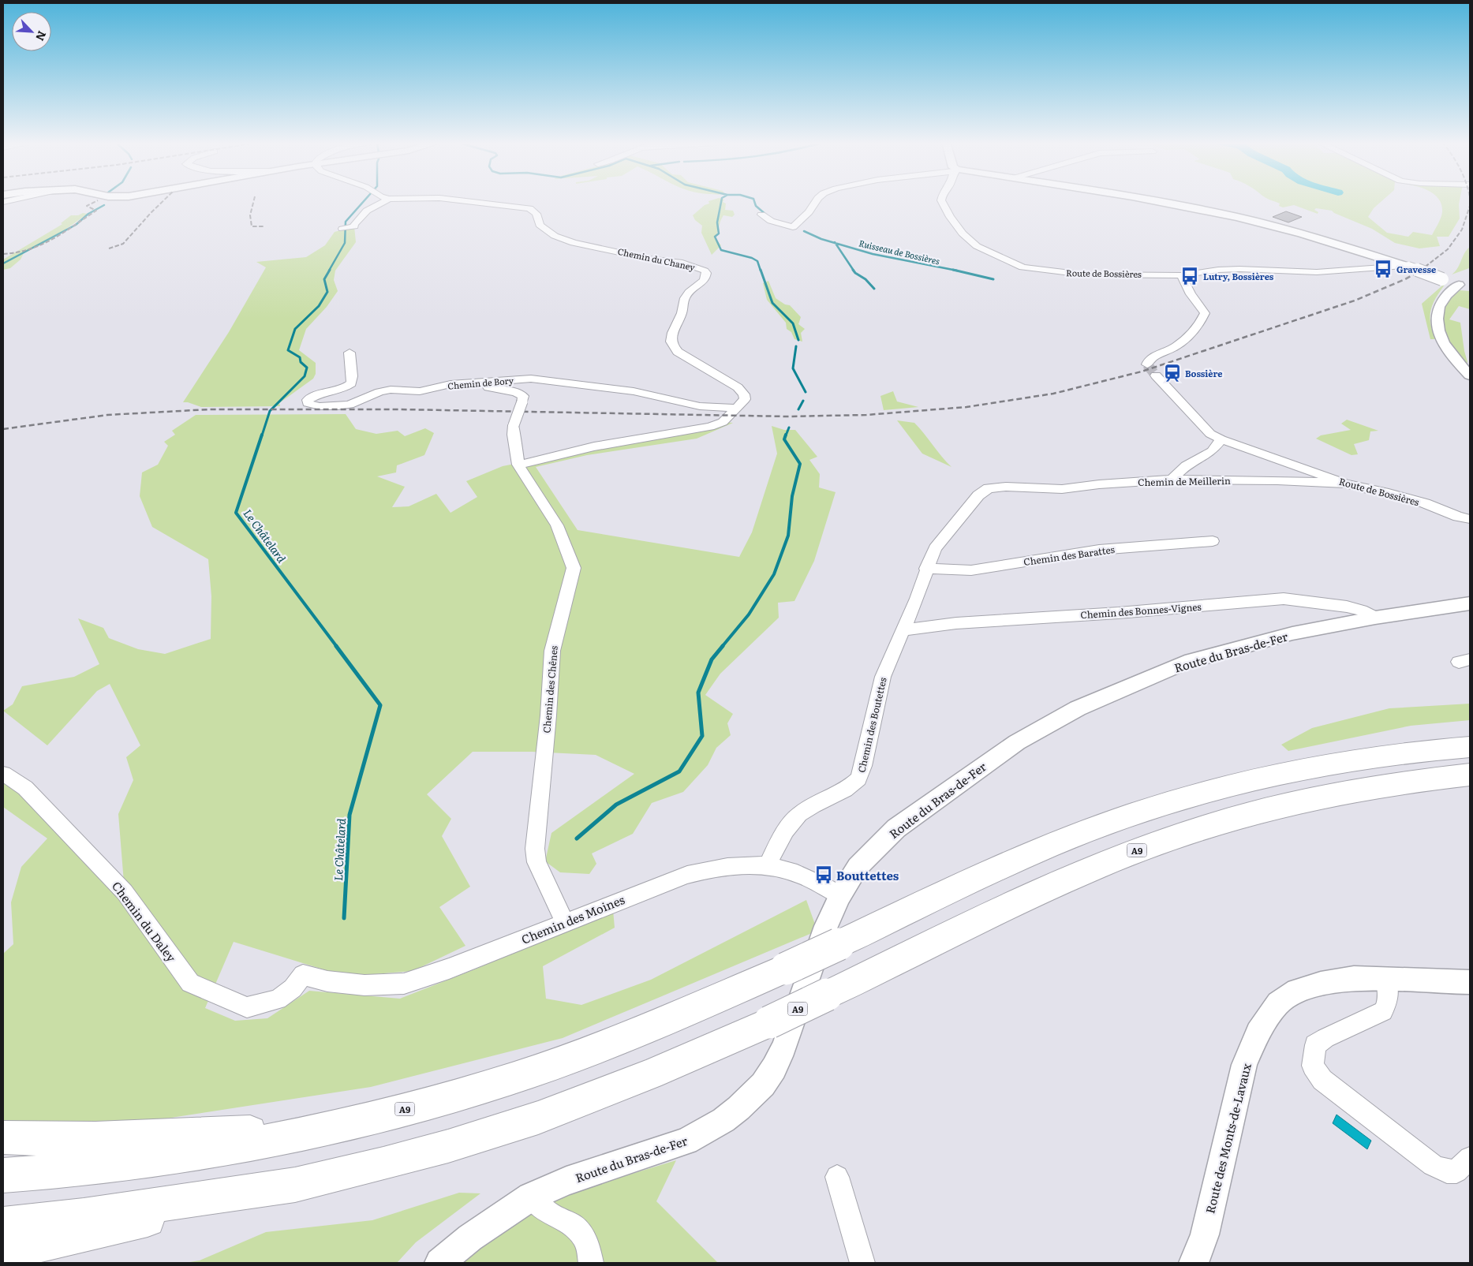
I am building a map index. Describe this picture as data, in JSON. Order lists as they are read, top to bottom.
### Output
{
  "streets": {
    "main road": ["A9"],
    "street": [
      "Chemin du Chaney",
      "Route de Bossières",
      "Chemin de Bory",
      "Chemin de Meillerin",
      "Chemin des Barattes",
      "Chemin des Bonnes-Vignes",
      "Route du Bras-de-Fer",
      "Chemin des Chênes",
      "Chemin des Boutettes",
      "Chemin des Moines",
      "Chemin du Daley",
      "Route des Monts-de-Lavaux"
    ]
  },
  "crossings": [
    ["Chemin du Chaney", "Chemin de Bory"],
    ["Route de Bossières", "Chemin de Meillerin"],
    ["Chemin de Meillerin", "Chemin des Boutettes"],
    ["Chemin des Barattes", "Chemin des Boutettes"],
    ["Chemin des Bonnes-Vignes", "Route du Bras-de-Fer"],
    ["Chemin des Bonnes-Vignes", "Chemin des Boutettes"],
    ["Route du Bras-de-Fer", "Chemin des Moines"],
    ["Chemin des Chênes", "Chemin des Moines"],
    ["Chemin des Boutettes", "Chemin des Moines"],
    ["Chemin des Moines", "Chemin du Daley"]
  ],
  "water": ["Ruisseau de Bossières", "Le Châtelard"],
  "places": {
    "bus stop": ["Gravesse", "Lutry, Bossières", "Bouttettes"],
    "station": ["Bossière"]
  },
  "north": "bottom right"
}
